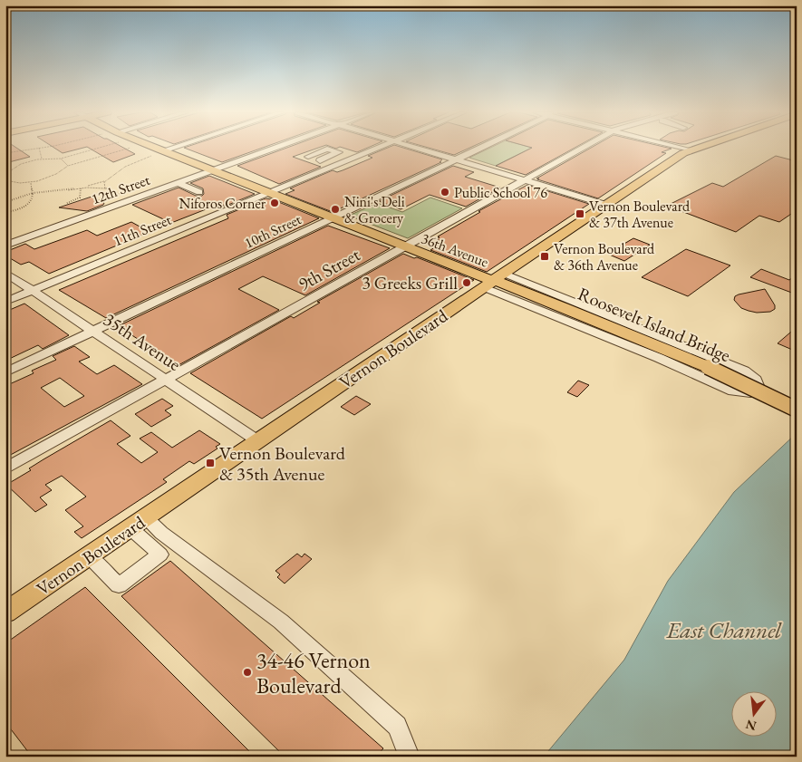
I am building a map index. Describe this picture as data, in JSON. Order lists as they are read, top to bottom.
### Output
{
  "streets": {
    "main road": ["36th Avenue", "Roosevelt Island Bridge", "Vernon Boulevard"],
    "street": [
      "12th Street",
      "11th Street",
      "10th Street",
      "9th Street",
      "35th Avenue"
    ]
  },
  "crossings": [
    ["12th Street", "36th Avenue"],
    ["11th Street", "36th Avenue"],
    ["11th Street", "35th Avenue"],
    ["10th Street", "36th Avenue"],
    ["10th Street", "35th Avenue"],
    ["36th Avenue", "9th Street"],
    ["36th Avenue", "Roosevelt Island Bridge"],
    ["36th Avenue", "Vernon Boulevard"],
    ["9th Street", "35th Avenue"],
    ["Roosevelt Island Bridge", "Vernon Boulevard"],
    ["35th Avenue", "Vernon Boulevard"]
  ],
  "water": ["East Channel"],
  "places": {
    "other": [
      "Public School 76",
      "Niforos Corner",
      "Nini's Deli & Grocery",
      "3 Greeks Grill",
      "34-46 Vernon Boulevard"
    ],
    "transit": ["Vernon Boulevard & 37th Avenue", "Vernon Boulevard & 36th Avenue", "Vernon Boulevard & 35th Avenue"]
  },
  "north": "bottom"
}
